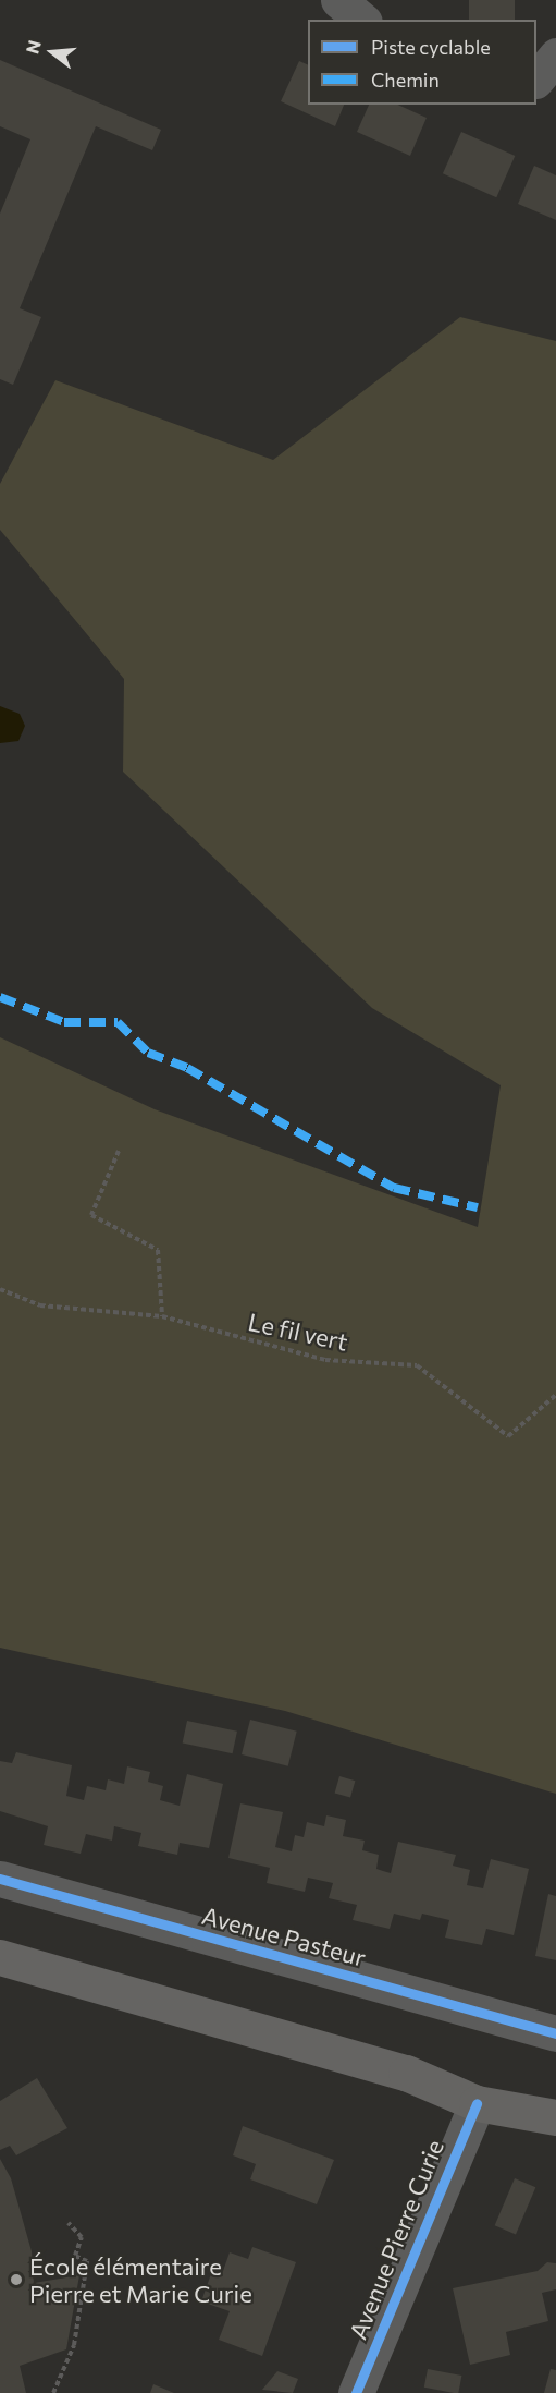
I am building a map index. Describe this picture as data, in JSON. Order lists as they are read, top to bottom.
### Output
{
  "streets": {
    "street": ["Avenue Pasteur", "Avenue Pierre Curie"],
    "path": ["Le fil vert"]
  },
  "places": ["École élémentaire Pierre et Marie Curie"],
  "legend": ["Piste cyclable", "Chemin"],
  "north": "left"
}
